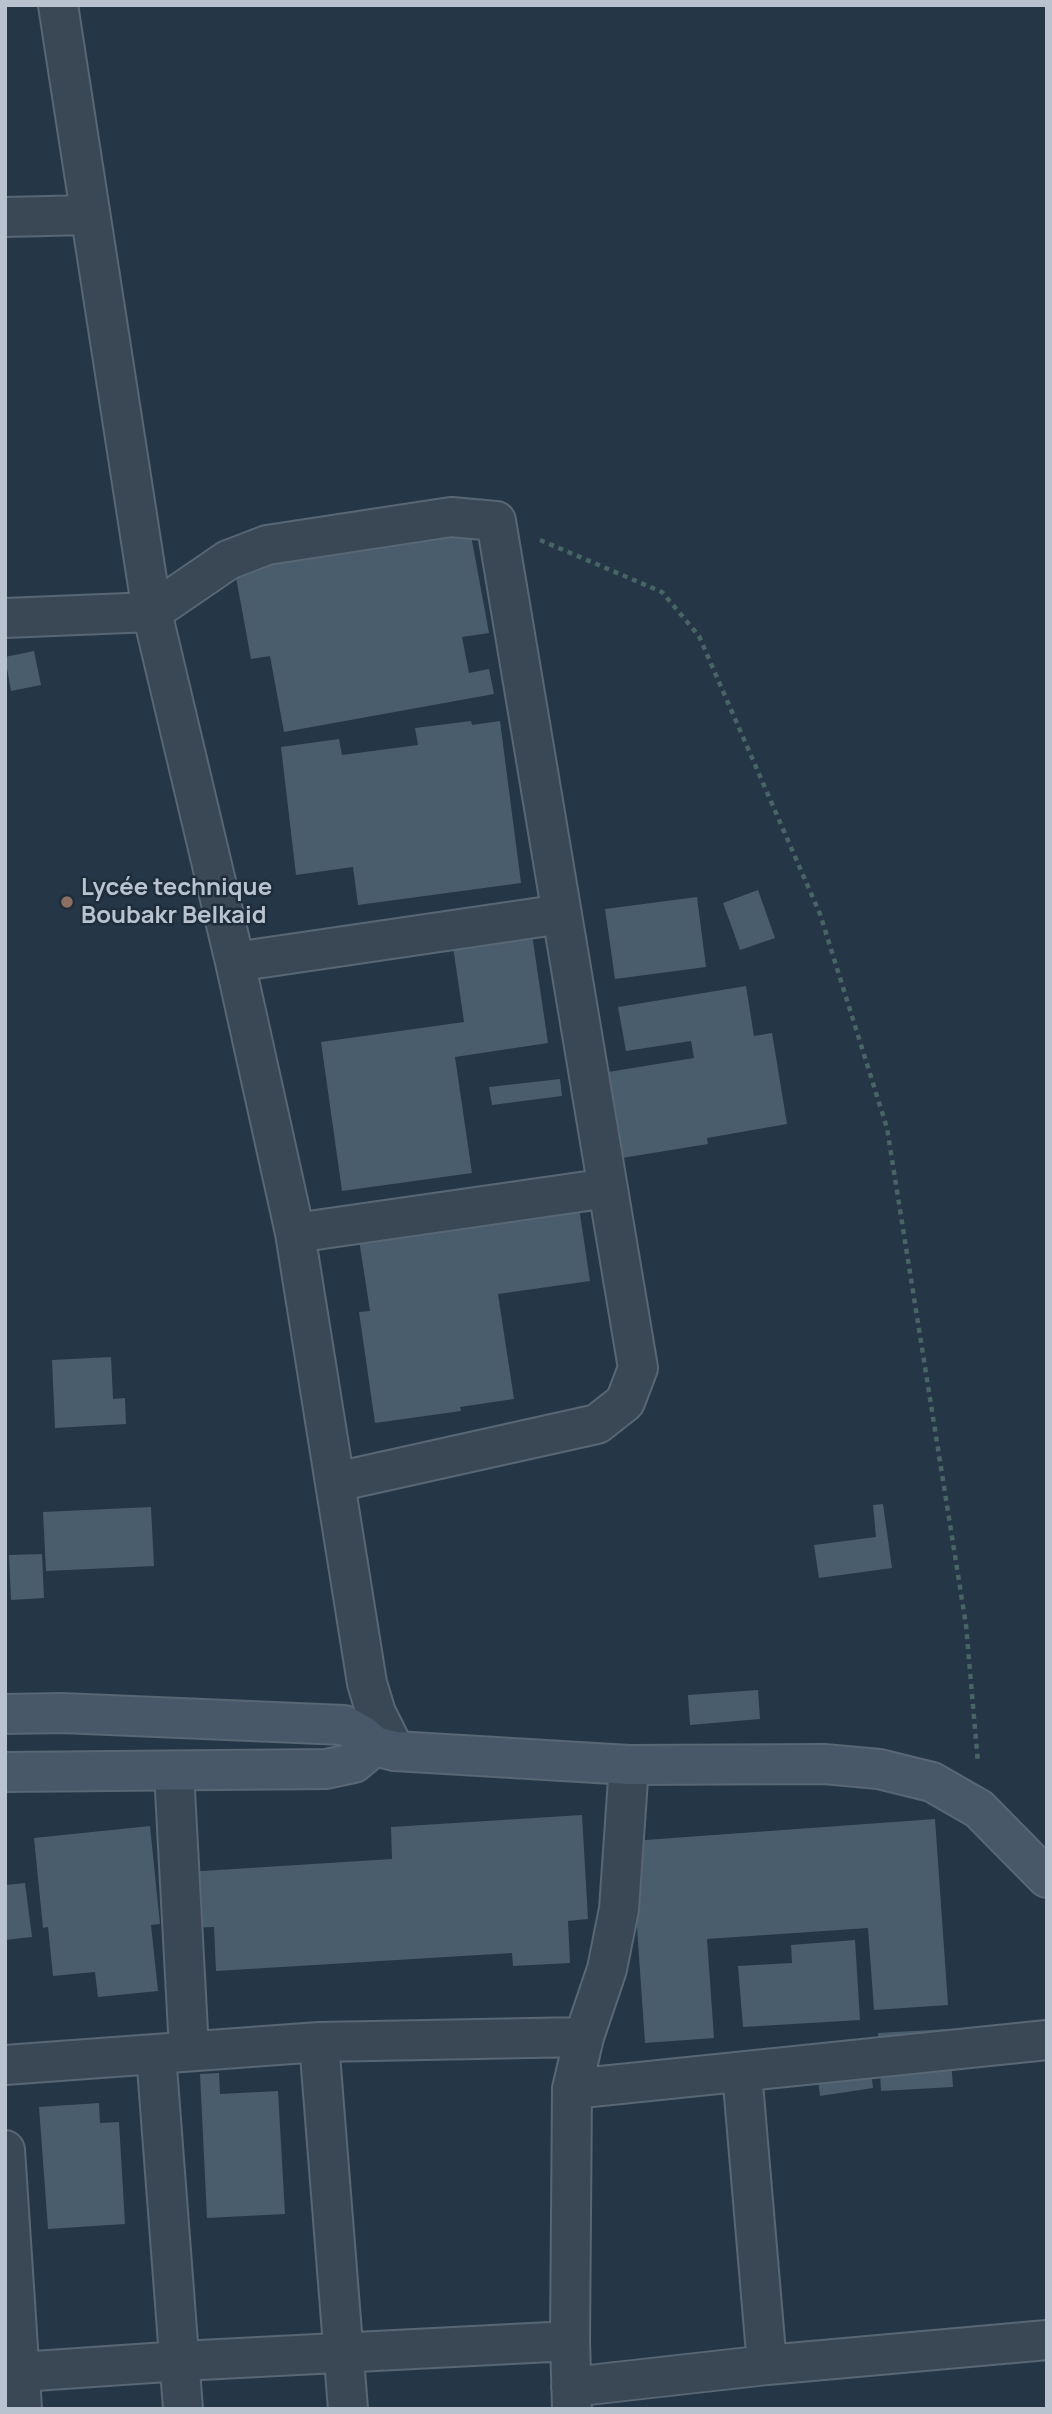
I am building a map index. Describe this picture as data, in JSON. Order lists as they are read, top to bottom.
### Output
{
  "places": ["Lycée technique Boubakr Belkaid"]
}
